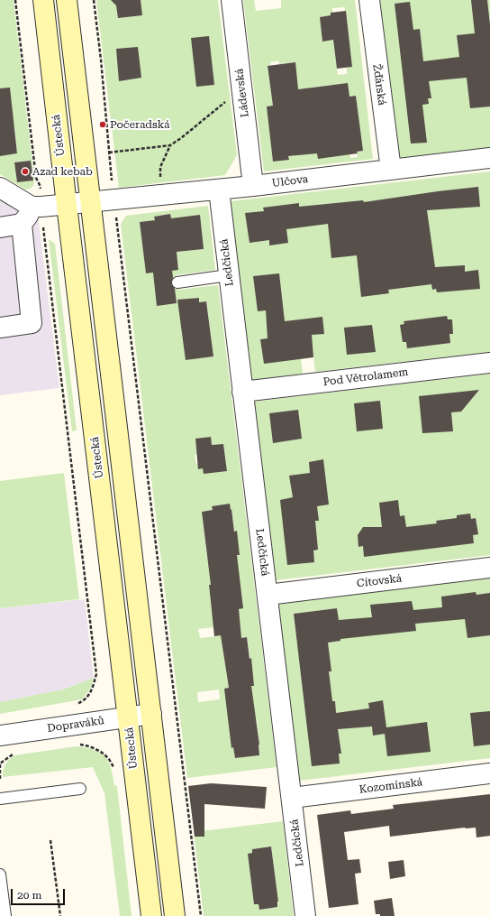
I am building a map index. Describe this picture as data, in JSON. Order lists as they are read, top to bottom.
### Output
{
  "streets": {
    "main road": ["Ústecká"],
    "street": [
      "Žďárská",
      "Ládevská",
      "Ulčova",
      "Ledčická",
      "Pod Větrolamem",
      "Cítovská",
      "Dopraváků",
      "Kozomínská"
    ]
  },
  "crossings": [
    ["Žďárská", "Ulčova"],
    ["Ládevská", "Ulčova"],
    ["Ústecká", "Ulčova"],
    ["Ústecká", "Dopraváků"],
    ["Ulčova", "Ledčická"],
    ["Ledčická", "Pod Větrolamem"],
    ["Ledčická", "Cítovská"],
    ["Ledčická", "Kozomínská"]
  ],
  "places": ["Počeradská", "Azad kebab"],
  "scale_bar": "20 m"
}
